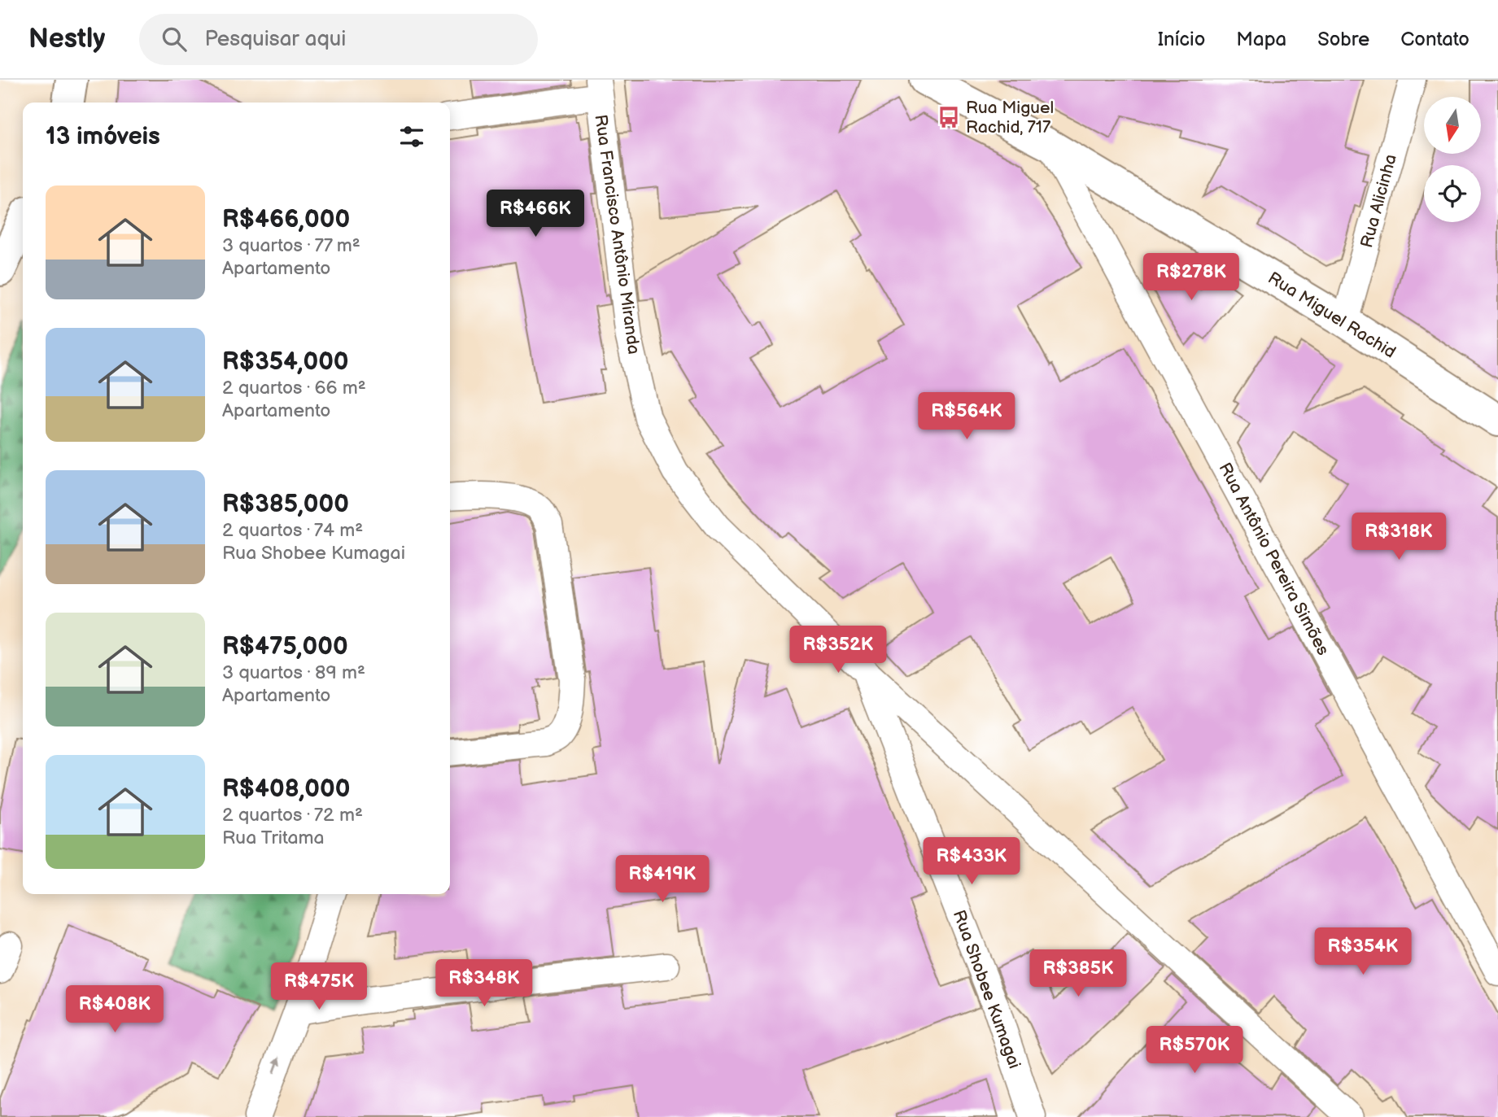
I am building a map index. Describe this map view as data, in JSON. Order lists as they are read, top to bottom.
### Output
{
  "streets": {
    "main road": ["Rua Miguel Rachid"],
    "street": [
      "Rua Alicinha",
      "Rua Francisco Antônio Miranda",
      "Rua Antônio Pereira Simões",
      "Rua Shobee Kumagai"
    ]
  },
  "crossings": [
    ["Rua Alicinha", "Rua Miguel Rachid"],
    ["Rua Francisco Antônio Miranda", "Rua Shobee Kumagai"],
    ["Rua Miguel Rachid", "Rua Antônio Pereira Simões"]
  ],
  "places": {
    "bus stop": ["Rua Miguel Rachid, 717"]
  },
  "north": "bottom",
  "page": {
    "header": "Nestly",
    "search": "Pesquisar aqui",
    "nav": [
      "Início",
      "Mapa",
      "Sobre",
      "Contato"
    ],
    "heading": "13 imóveis",
    "list": [
      {
        "name": "R$466,000",
        "note": "3 quartos · 77 m² · Apartamento"
      },
      {
        "name": "R$354,000",
        "note": "2 quartos · 66 m² · Apartamento"
      },
      {
        "name": "R$385,000",
        "note": "2 quartos · 74 m² · Rua Shobee Kumagai"
      },
      {
        "name": "R$475,000",
        "note": "3 quartos · 89 m² · Apartamento"
      },
      {
        "name": "R$408,000",
        "note": "2 quartos · 72 m² · Rua Tritama"
      }
    ],
    "price": [
      "R$466K",
      "R$278K",
      "R$564K",
      "R$318K",
      "R$352K",
      "R$433K",
      "R$419K",
      "R$354K",
      "R$385K",
      "R$348K",
      "R$475K",
      "R$408K",
      "R$570K"
    ]
  }
}
